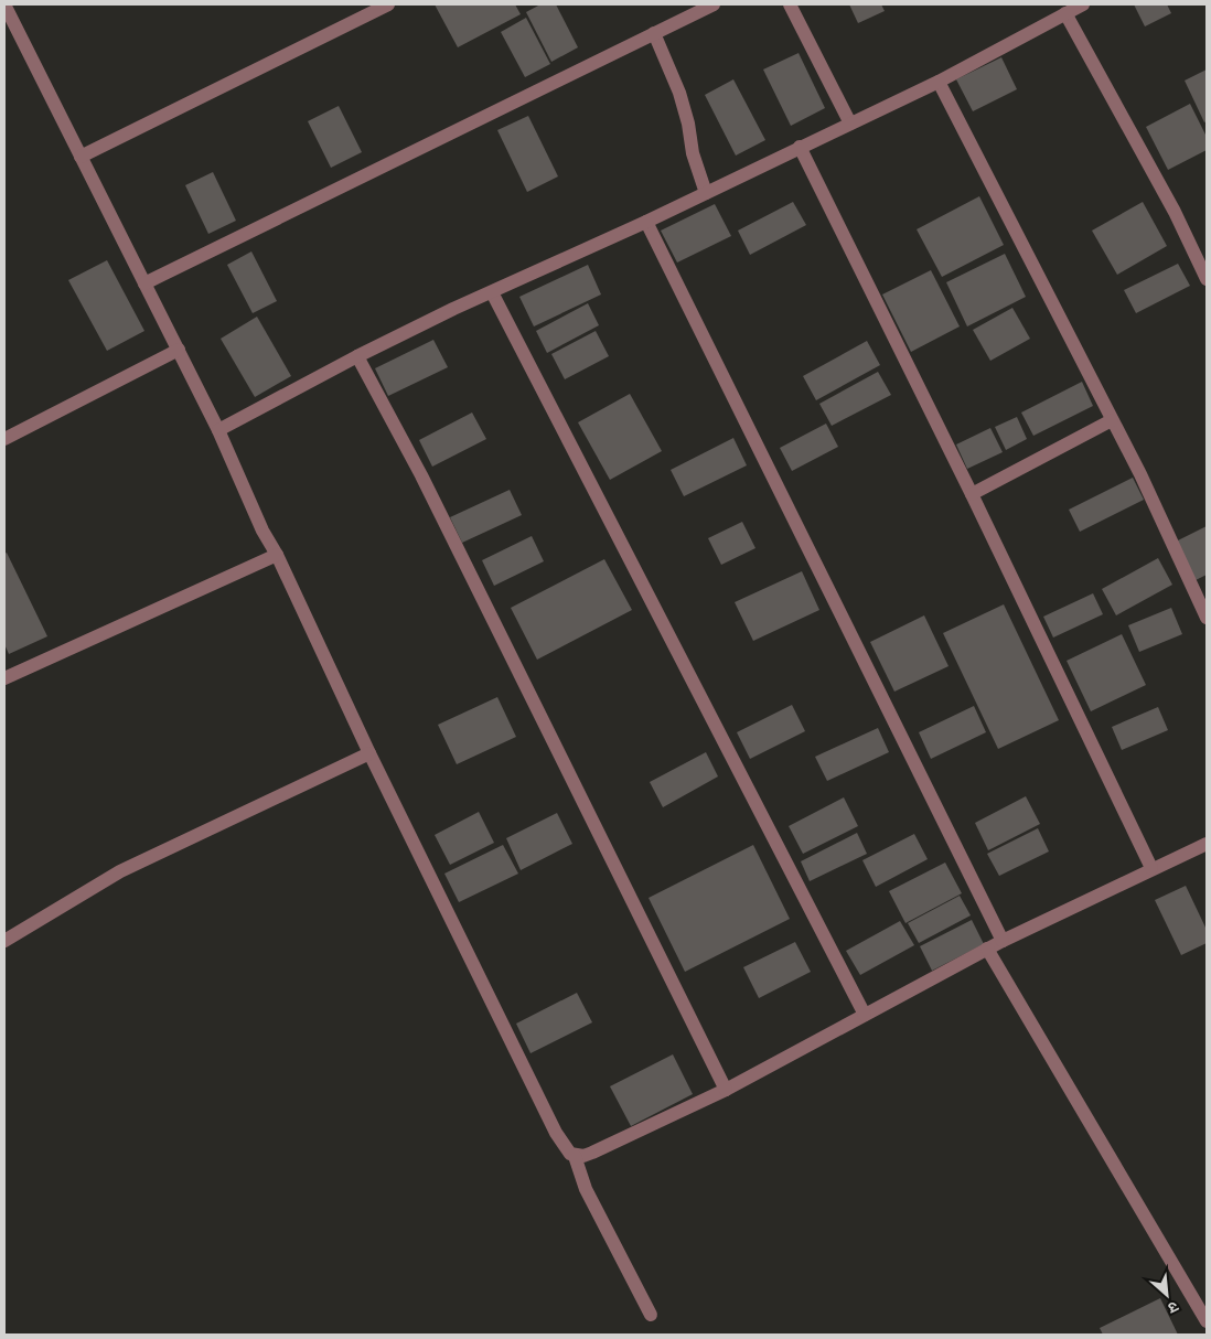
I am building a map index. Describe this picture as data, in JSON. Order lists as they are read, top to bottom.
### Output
{
  "north": "bottom right"
}
